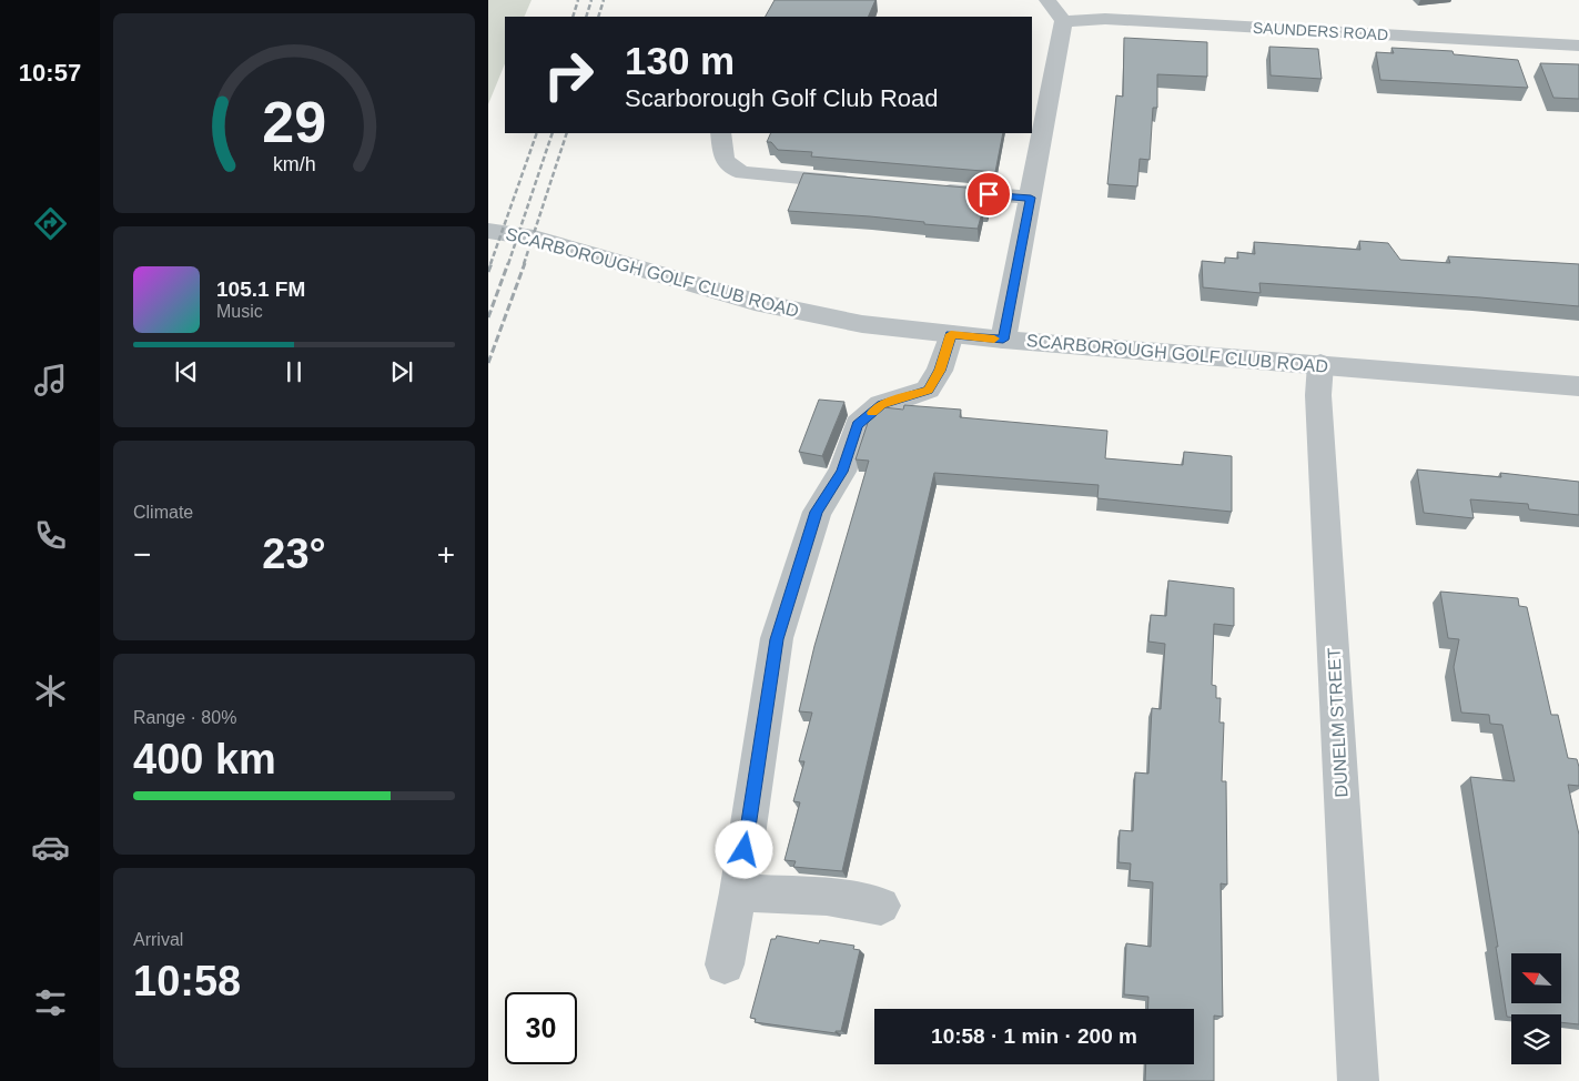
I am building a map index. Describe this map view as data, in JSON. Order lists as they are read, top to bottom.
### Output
{
  "streets": {
    "street": ["SAUNDERS ROAD", "SCARBOROUGH GOLF CLUB ROAD", "DUNELM STREET"]
  },
  "crossings": [
    ["SCARBOROUGH GOLF CLUB ROAD", "DUNELM STREET"]
  ],
  "north": "top left",
  "page": {
    "tabs": "10:57",
    "turn": ["130 m", "Scarborough Golf Club Road"],
    "song": ["105.1 FM", "Music"],
    "tile": [
      "Climate",
      ["Range · 80%", "400 km"],
      ["Arrival", "10:58"]
    ],
    "heat": ["−", "23°", "+"],
    "limit": "30",
    "trip": "10:58 · 1 min · 200 m",
    "gauge": ["29", "km/h"]
  }
}
